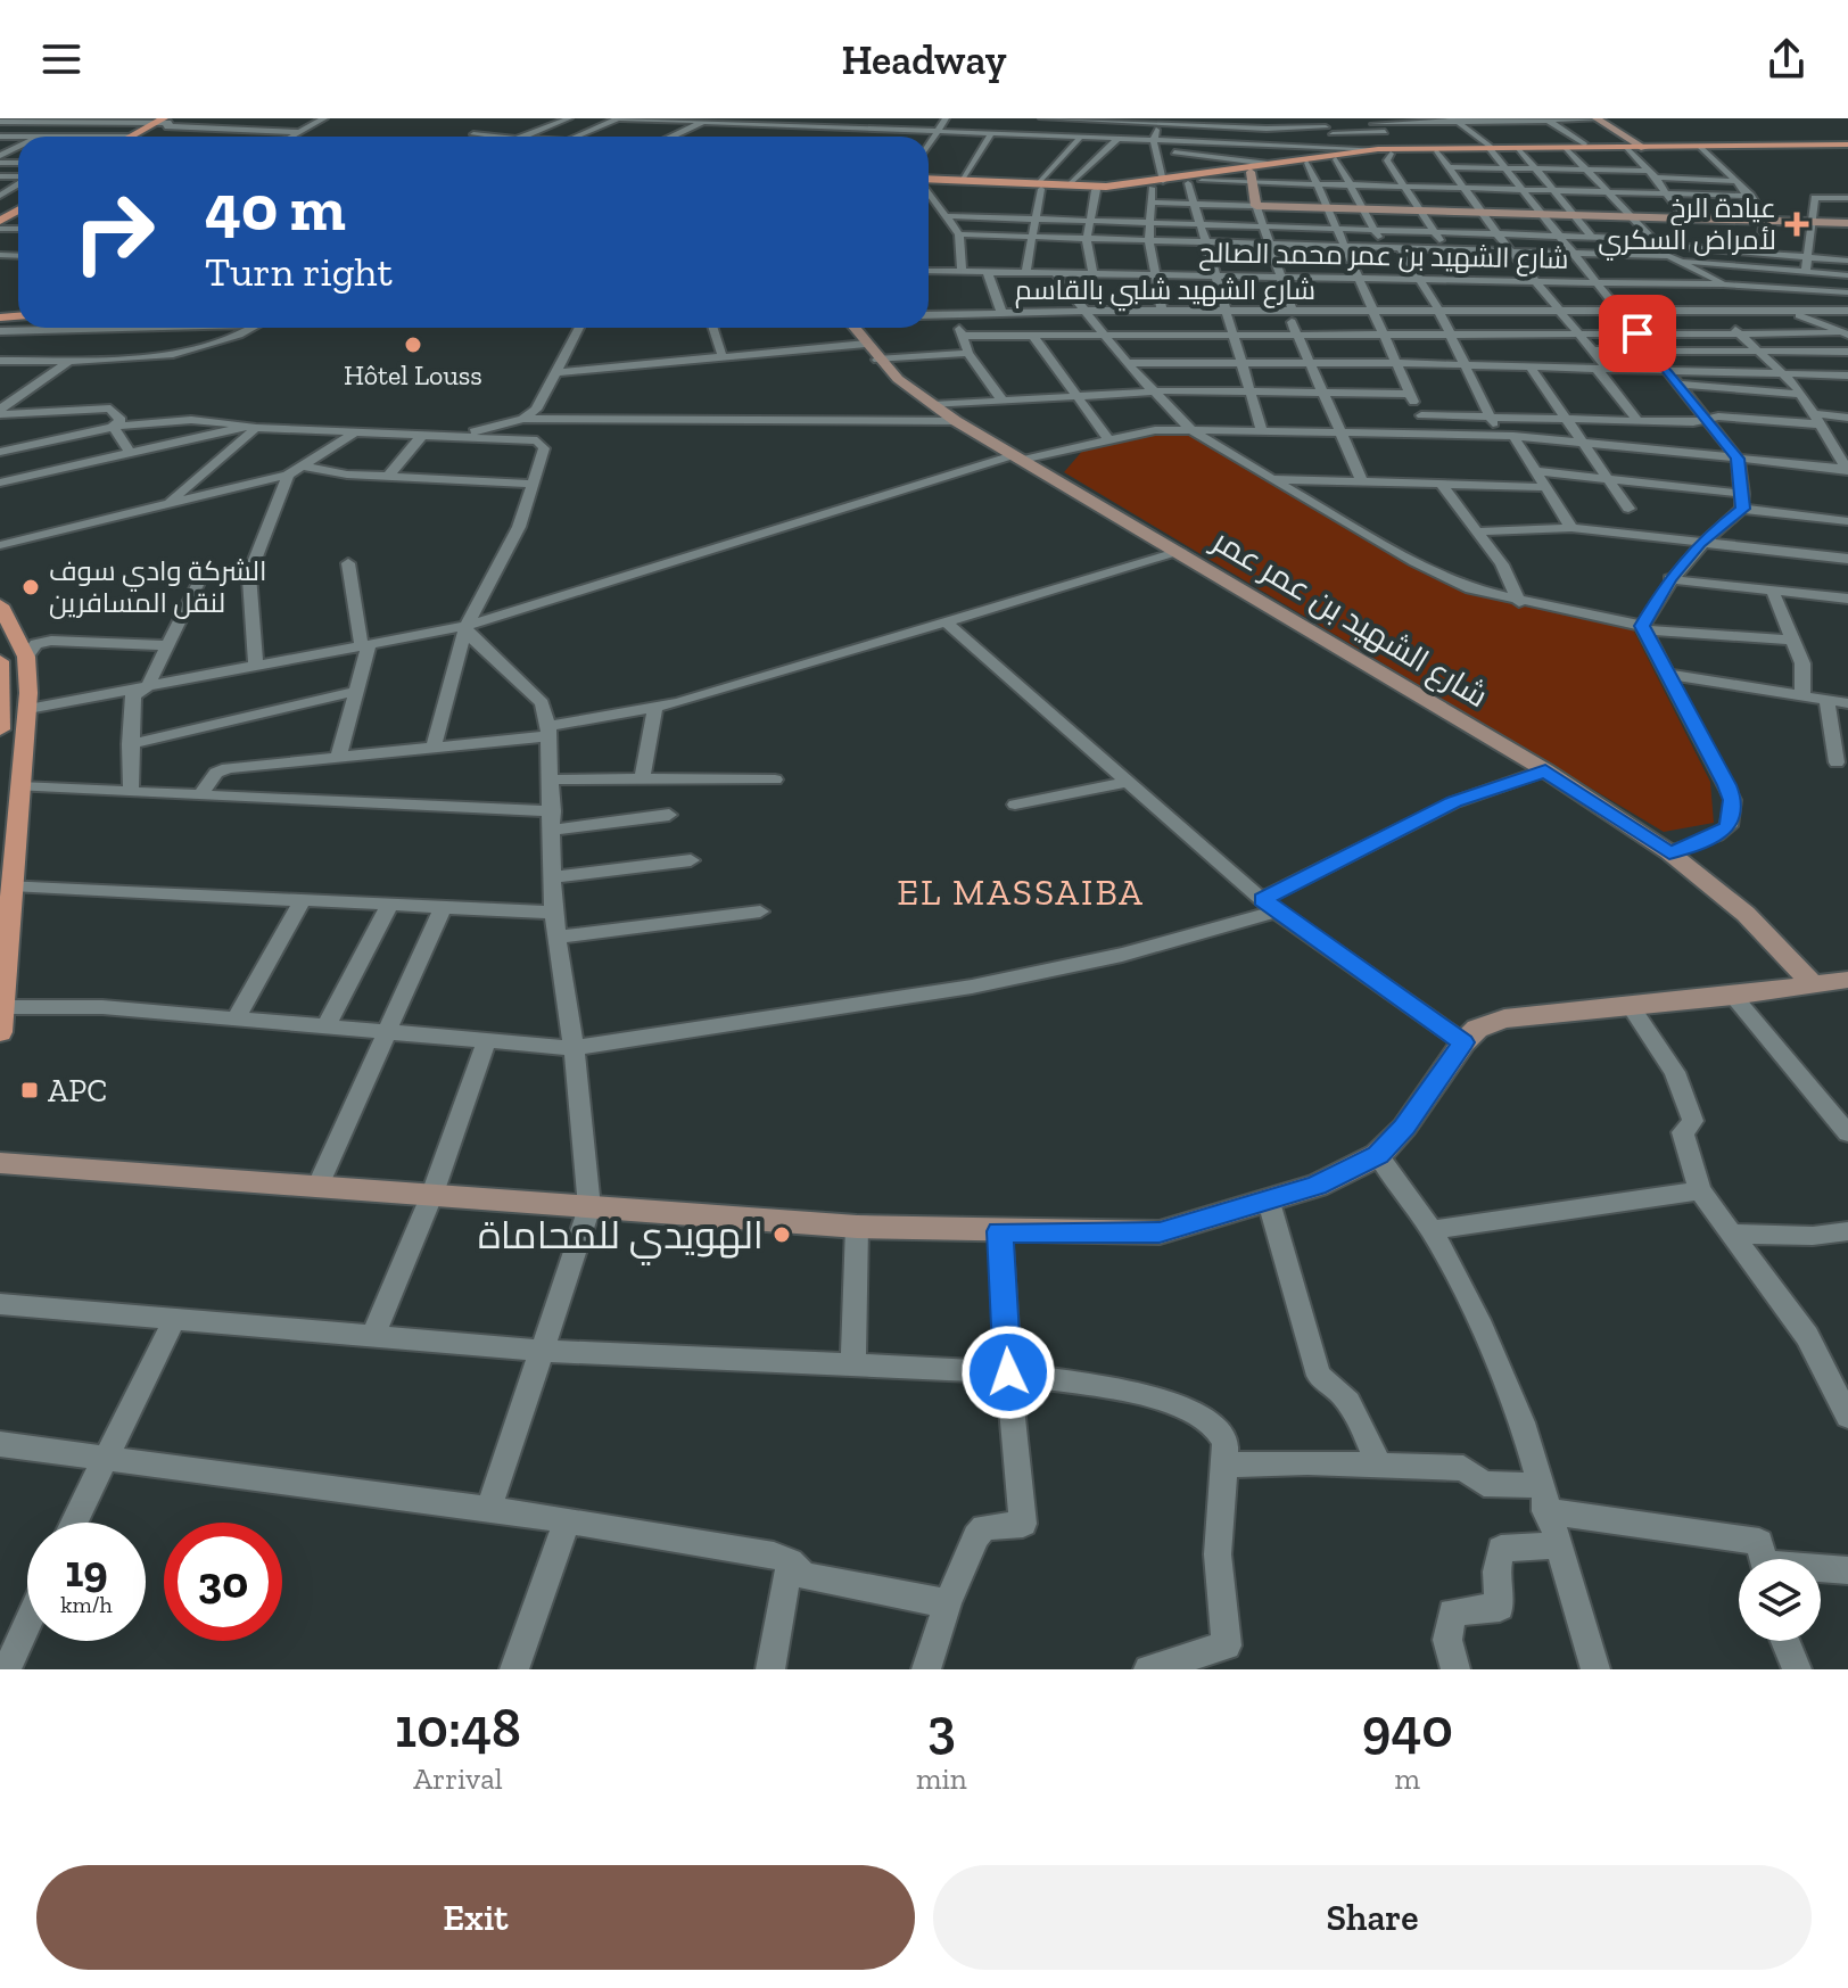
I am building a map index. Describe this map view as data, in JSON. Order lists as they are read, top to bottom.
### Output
{
  "streets": {
    "street": ["شارع الشهيد بن عمر محمد الصالح", "شارع الشهيد شلبي بالقاسم", "شارع الشهيد بن عمر عمر"]
  },
  "districts": ["EL MASSAIBA"],
  "places": {
    "health": ["عيادة الرخ لأمراض السكري"],
    "other": ["Hôtel Louss", "الشركة وادي سوف لنقل المسافرين", "الهويدي للمحاماة"],
    "transit": ["APC"]
  },
  "page": {
    "header": "Headway",
    "turn": ["40 m", "Turn right"],
    "speed": "19 km/h",
    "limit": "30",
    "eta": [
      "10:48",
      "Arrival",
      "3",
      "min",
      "940",
      "m"
    ],
    "buttons": ["Exit", "Share"]
  }
}
